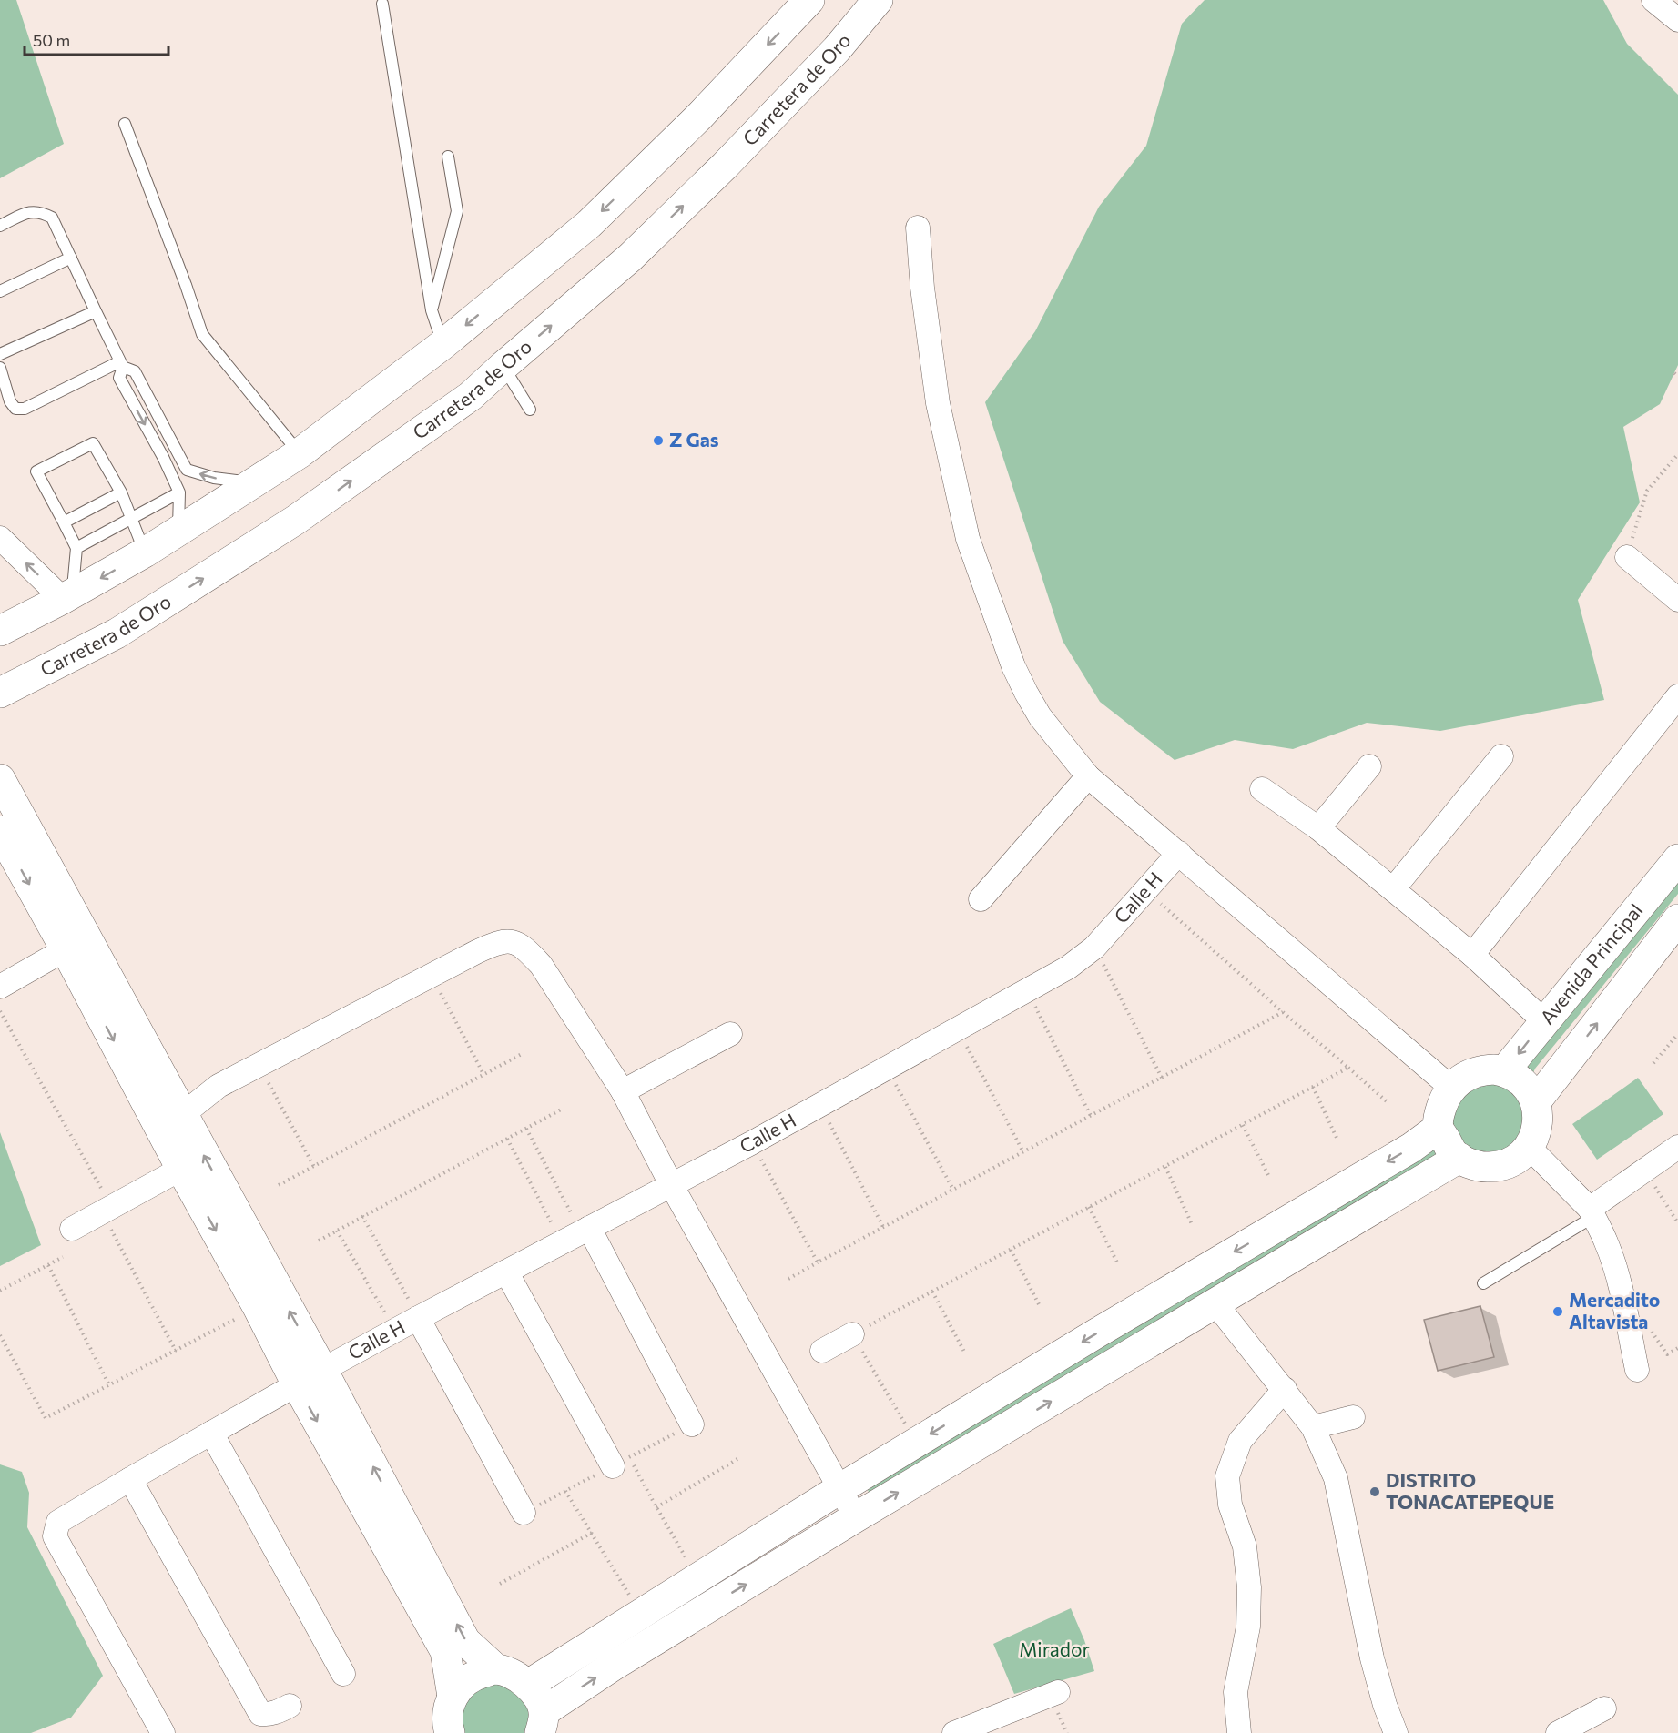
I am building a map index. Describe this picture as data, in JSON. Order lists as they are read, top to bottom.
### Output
{
  "streets": {
    "main road": ["Carretera de Oro", "Avenida Principal"],
    "street": ["Calle H"]
  },
  "parks": ["Mirador"],
  "places": ["Z Gas", "Mercadito Altavista", "DISTRITO TONACATEPEQUE"],
  "scale_bar": "50 m"
}
